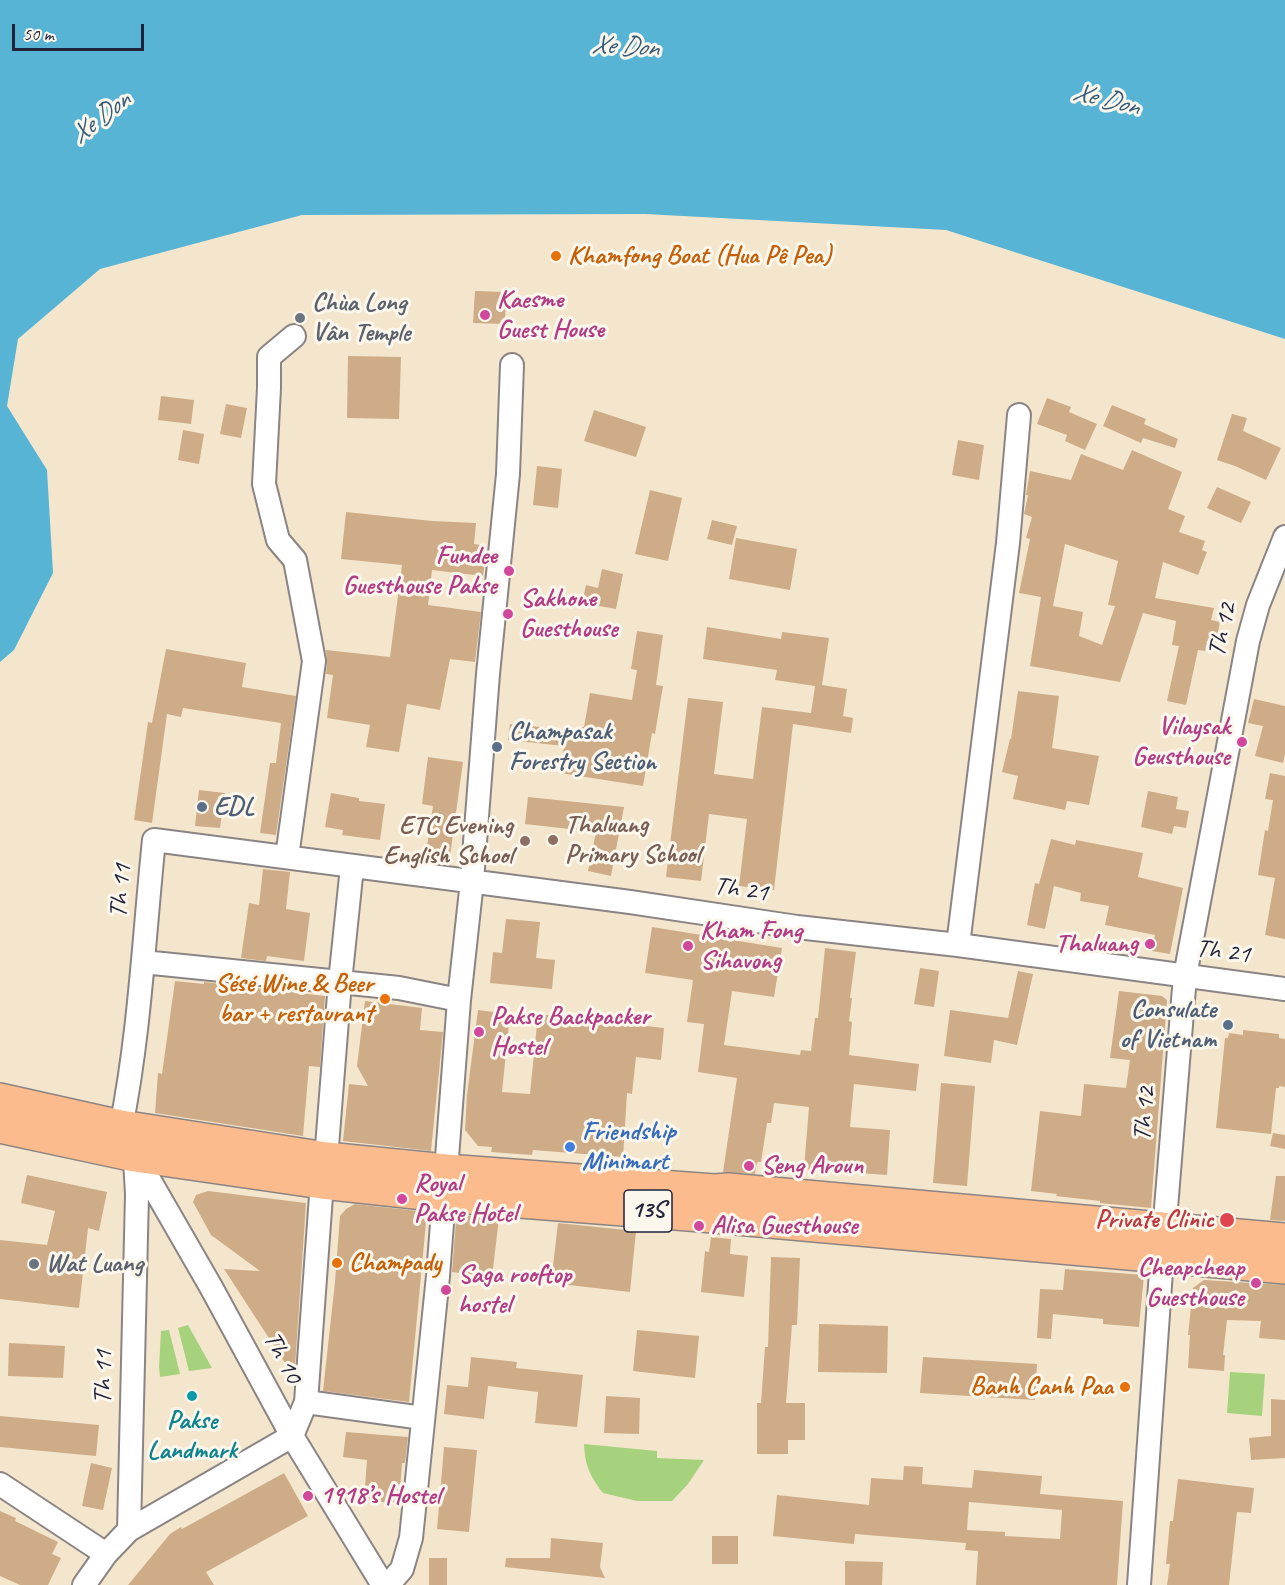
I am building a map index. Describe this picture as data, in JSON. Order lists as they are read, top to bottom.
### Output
{
  "streets": {
    "highway": ["13S"],
    "street": [
      "Th 12",
      "Th 21",
      "Th 11",
      "Th 10"
    ]
  },
  "crossings": [
    ["Th 12", "Th 21"],
    ["Th 12", "13S"],
    ["Th 21", "Th 11"],
    ["Th 11", "13S"],
    ["Th 11", "Th 10"],
    ["13S", "Th 10"]
  ],
  "water": ["Xe Don"],
  "places": [
    "Khamfong Boat (Hua Pê Pea)",
    "Kaesme Guest House",
    "Chùa Long Vân Temple",
    "Fundee Guesthouse Pakse",
    "Sakhone Guesthouse",
    "Vilaysak Geusthouse",
    "Champasak Forestry Section",
    "EDL",
    "Thaluang Primary School",
    "ETC Evening English School",
    "Thaluang",
    "Kham Fong Sihavong",
    "Sésé Wine & Beer bar + restaurant",
    "Consulate of Vietnam",
    "Pakse Backpacker Hostel",
    "Friendship Minimart",
    "Seng Aroun",
    "Royal Pakse Hotel",
    "Private Clinic",
    "Alisa Guesthouse",
    "Champady",
    "Wat Luang",
    "Cheapcheap Guesthouse",
    "Saga rooftop hostel",
    "Banh Canh Paa",
    "Pakse Landmark",
    "1918’s Hostel"
  ],
  "scale_bar": "50 m"
}
